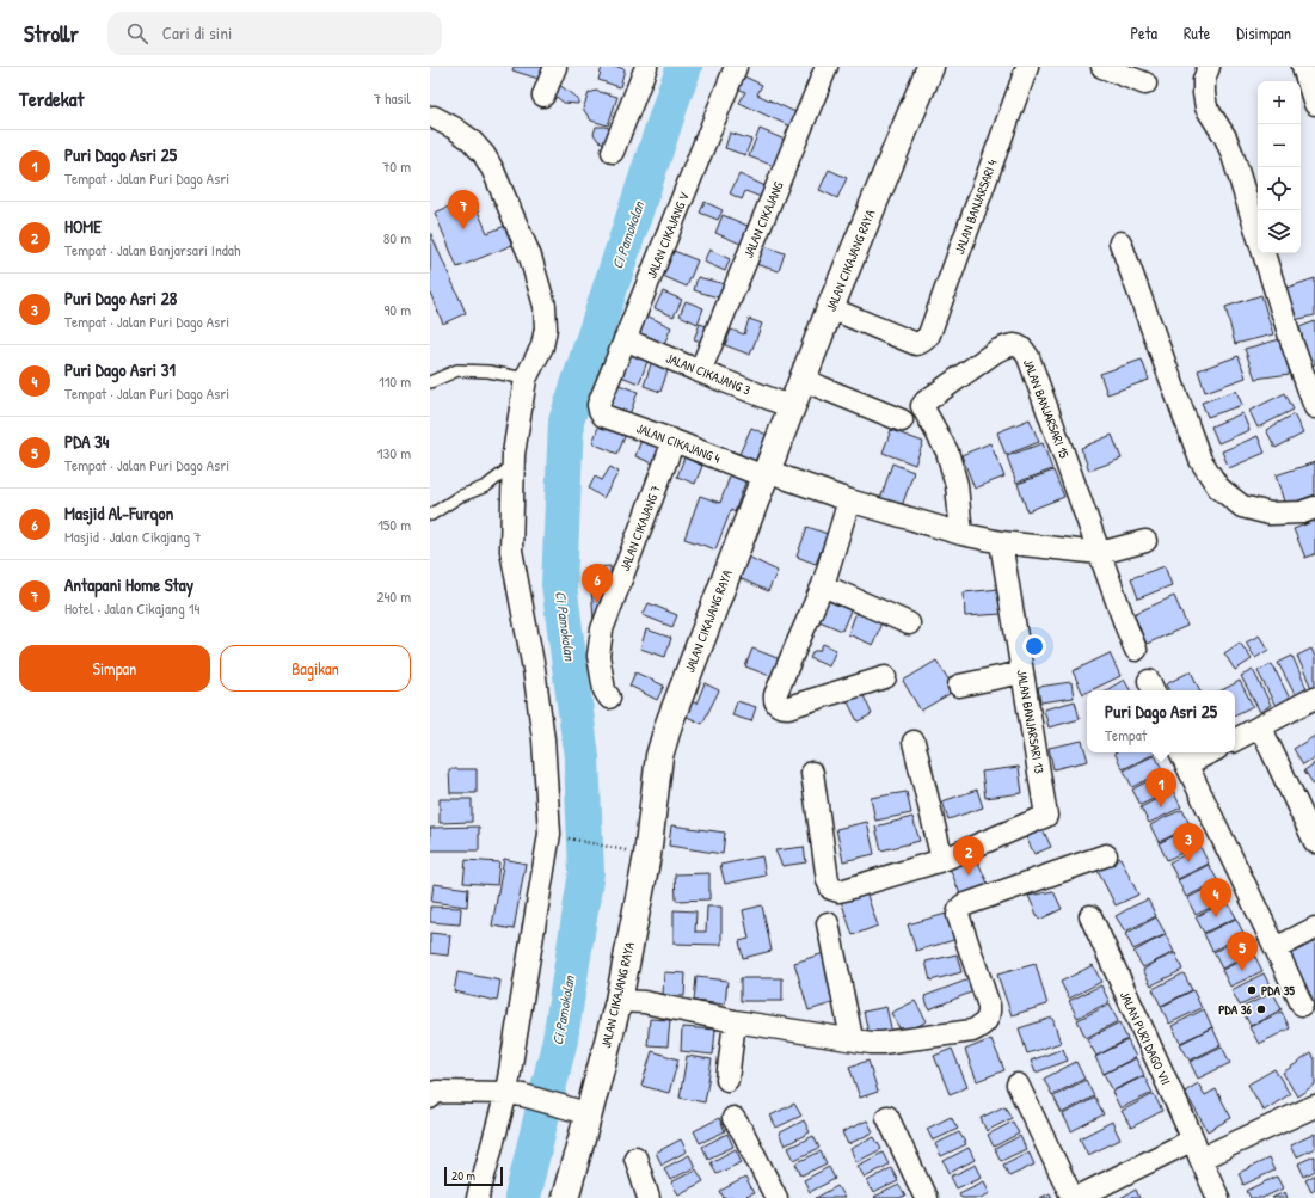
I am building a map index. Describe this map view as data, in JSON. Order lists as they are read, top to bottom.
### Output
{
  "streets": {
    "main road": ["JALAN CIKAJANG RAYA"],
    "street": [
      "JALAN BANJARSARI 4",
      "JALAN CIKAJANG",
      "JALAN CIKAJANG V",
      "JALAN CIKAJANG 3",
      "JALAN BANJARSARI 15",
      "JALAN CIKAJANG 4",
      "JALAN CIKAJANG 7",
      "JALAN BANJARSARI 13",
      "JALAN PURI DAGO VII"
    ]
  },
  "crossings": [
    ["JALAN BANJARSARI 4", "JALAN CIKAJANG RAYA"],
    ["JALAN CIKAJANG", "JALAN CIKAJANG 3"],
    ["JALAN CIKAJANG V", "JALAN CIKAJANG 3"],
    ["JALAN CIKAJANG V", "JALAN CIKAJANG 4"],
    ["JALAN CIKAJANG RAYA", "JALAN CIKAJANG 3"],
    ["JALAN CIKAJANG RAYA", "JALAN CIKAJANG 4"],
    ["JALAN BANJARSARI 15", "JALAN CIKAJANG 4"],
    ["JALAN CIKAJANG 4", "JALAN CIKAJANG 7"],
    ["JALAN CIKAJANG 4", "JALAN BANJARSARI 13"]
  ],
  "water": ["Ci Pamokolan"],
  "places": ["PDA 35", "PDA 36"],
  "scale_bar": "20 m",
  "page": {
    "header": "Strollr",
    "search": "Cari di sini",
    "nav": ["Peta", "Rute", "Disimpan"],
    "heading": ["Terdekat", "7 hasil"],
    "map_buttons": ["+", "−"],
    "list": [
      {
        "mark": "1",
        "name": "Puri Dago Asri 25",
        "note": "Tempat · Jalan Puri Dago Asri",
        "value": "70 m"
      },
      {
        "mark": "2",
        "name": "HOME",
        "note": "Tempat · Jalan Banjarsari Indah",
        "value": "80 m"
      },
      {
        "mark": "3",
        "name": "Puri Dago Asri 28",
        "note": "Tempat · Jalan Puri Dago Asri",
        "value": "90 m"
      },
      {
        "mark": "4",
        "name": "Puri Dago Asri 31",
        "note": "Tempat · Jalan Puri Dago Asri",
        "value": "110 m"
      },
      {
        "mark": "5",
        "name": "PDA 34",
        "note": "Tempat · Jalan Puri Dago Asri",
        "value": "130 m"
      },
      {
        "mark": "6",
        "name": "Masjid Al-Furqon",
        "note": "Masjid · Jalan Cikajang 7",
        "value": "150 m"
      },
      {
        "mark": "7",
        "name": "Antapani Home Stay",
        "note": "Hotel · Jalan Cikajang 14",
        "value": "240 m"
      }
    ],
    "pins": [
      "7",
      "6",
      "1",
      "3",
      "2",
      "4",
      "5"
    ],
    "buttons": ["Simpan", "Bagikan"],
    "popup": ["Puri Dago Asri 25", "Tempat"],
    "scale": "20 m"
  }
}
